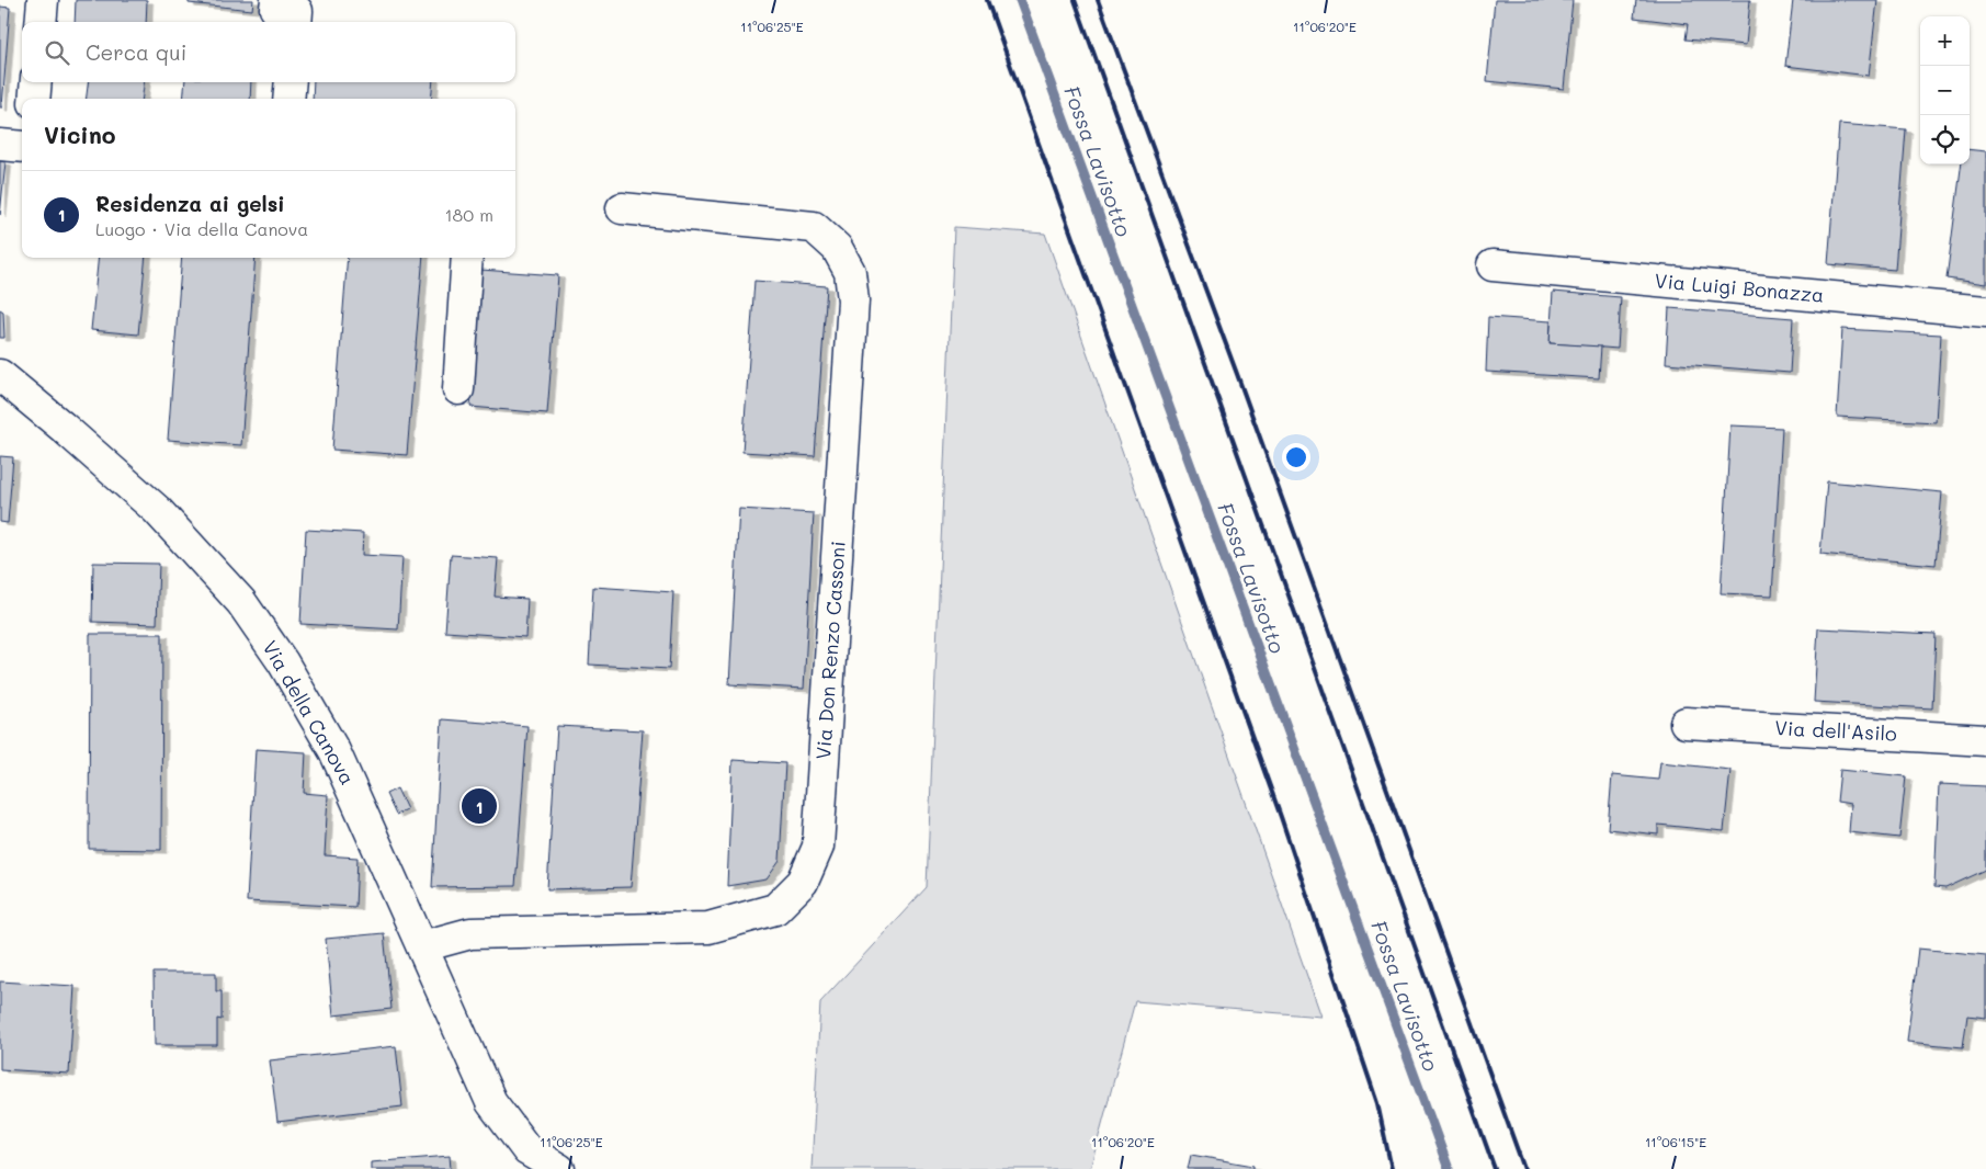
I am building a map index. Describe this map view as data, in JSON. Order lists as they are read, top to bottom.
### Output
{
  "streets": {
    "street": [
      "Via Luigi Bonazza",
      "Via Don Renzo Cassoni",
      "Via della Canova",
      "Via dell'Asilo"
    ]
  },
  "crossings": [
    ["Via Don Renzo Cassoni", "Via della Canova"]
  ],
  "water": ["Fossa Lavisotto"],
  "page": {
    "map_buttons": ["+", "−"],
    "search": "Cerca qui",
    "heading": "Vicino",
    "list": [
      {
        "mark": "1",
        "name": "Residenza ai gelsi",
        "note": "Luogo · Via della Canova",
        "value": "180 m"
      }
    ],
    "pins": "1"
  },
  "coordinates": ["11°06'25\"E", "11°06'20\"E", "11°06'15\"E"]
}
